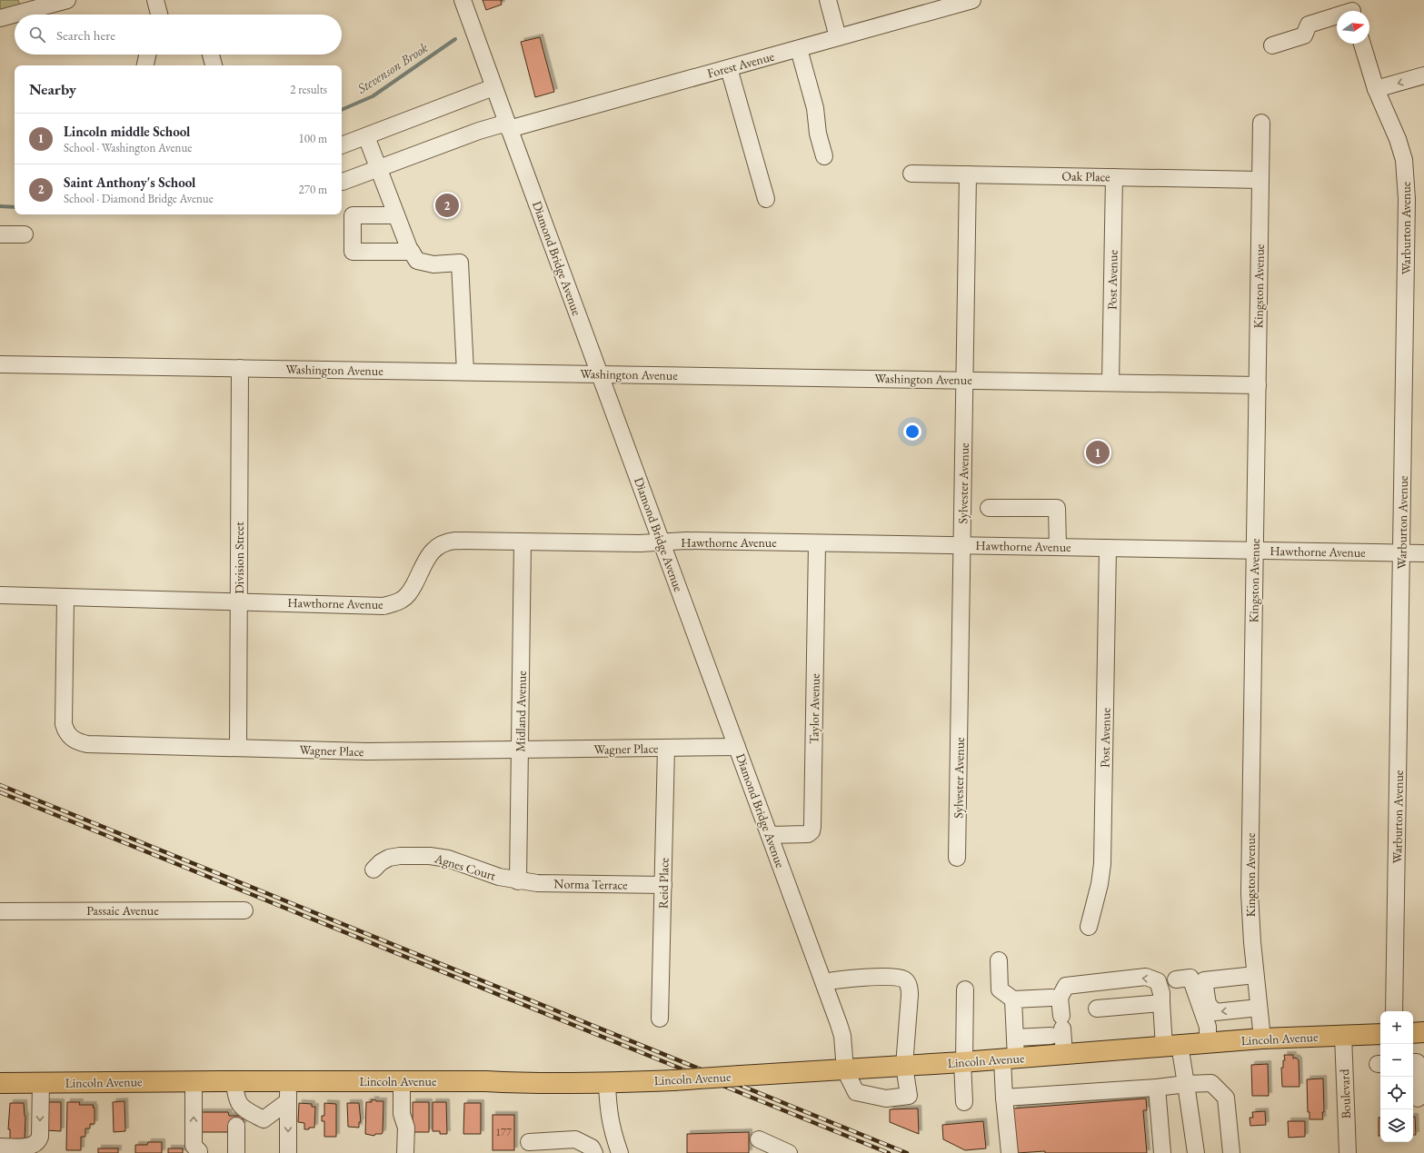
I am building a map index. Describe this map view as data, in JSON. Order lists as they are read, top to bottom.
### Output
{
  "streets": {
    "main road": ["Lincoln Avenue"],
    "street": [
      "Forest Avenue",
      "Oak Place",
      "Warburton Avenue",
      "Diamond Bridge Avenue",
      "Post Avenue",
      "Kingston Avenue",
      "Washington Avenue",
      "Sylvester Avenue",
      "Hawthorne Avenue",
      "Division Street",
      "Taylor Avenue",
      "Midland Avenue",
      "Wagner Place",
      "Agnes Court",
      "Reid Place",
      "Norma Terrace",
      "Passaic Avenue",
      "Boulevard"
    ]
  },
  "crossings": [
    ["Forest Avenue", "Diamond Bridge Avenue"],
    ["Oak Place", "Post Avenue"],
    ["Oak Place", "Kingston Avenue"],
    ["Oak Place", "Sylvester Avenue"],
    ["Warburton Avenue", "Hawthorne Avenue"],
    ["Diamond Bridge Avenue", "Washington Avenue"],
    ["Diamond Bridge Avenue", "Hawthorne Avenue"],
    ["Diamond Bridge Avenue", "Taylor Avenue"],
    ["Diamond Bridge Avenue", "Wagner Place"],
    ["Diamond Bridge Avenue", "Lincoln Avenue"],
    ["Post Avenue", "Washington Avenue"],
    ["Post Avenue", "Hawthorne Avenue"],
    ["Kingston Avenue", "Washington Avenue"],
    ["Kingston Avenue", "Hawthorne Avenue"],
    ["Kingston Avenue", "Lincoln Avenue"],
    ["Washington Avenue", "Sylvester Avenue"],
    ["Washington Avenue", "Division Street"],
    ["Sylvester Avenue", "Hawthorne Avenue"],
    ["Hawthorne Avenue", "Division Street"],
    ["Hawthorne Avenue", "Taylor Avenue"],
    ["Hawthorne Avenue", "Midland Avenue"],
    ["Hawthorne Avenue", "Wagner Place"],
    ["Division Street", "Wagner Place"],
    ["Midland Avenue", "Wagner Place"],
    ["Midland Avenue", "Agnes Court"],
    ["Midland Avenue", "Norma Terrace"],
    ["Wagner Place", "Reid Place"],
    ["Agnes Court", "Norma Terrace"],
    ["Reid Place", "Norma Terrace"],
    ["Lincoln Avenue", "Boulevard"]
  ],
  "water": ["Stevenson Brook"],
  "house_numbers": ["177"],
  "north": "right",
  "page": {
    "search": "Search here",
    "heading": ["Nearby", "2 results"],
    "list": [
      {
        "mark": "1",
        "name": "Lincoln middle School",
        "note": "School · Washington Avenue",
        "value": "100 m"
      },
      {
        "mark": "2",
        "name": "Saint Anthony's School",
        "note": "School · Diamond Bridge Avenue",
        "value": "270 m"
      }
    ],
    "pins": ["2", "1"],
    "map_buttons": ["+", "−"]
  }
}
